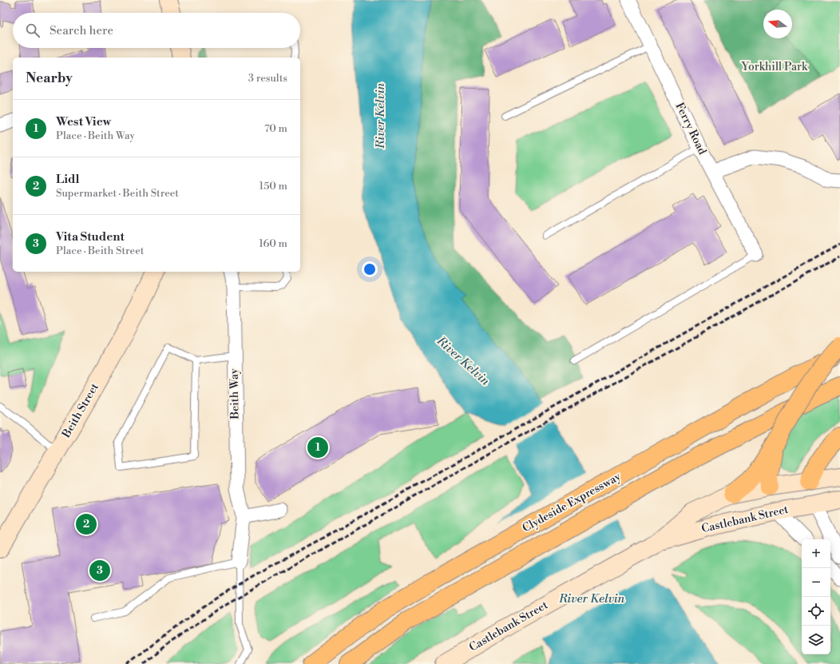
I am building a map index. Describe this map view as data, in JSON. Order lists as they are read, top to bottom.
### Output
{
  "streets": {
    "main road": ["Beith Street", "Clydeside Expressway", "Castlebank Street"],
    "street": ["Ferry Road", "Beith Way"]
  },
  "water": ["River Kelvin"],
  "parks": ["Yorkhill Park"],
  "north": "left",
  "page": {
    "search": "Search here",
    "heading": ["Nearby", "3 results"],
    "list": [
      {
        "mark": "1",
        "name": "West View",
        "note": "Place · Beith Way",
        "value": "70 m"
      },
      {
        "mark": "2",
        "name": "Lidl",
        "note": "Supermarket · Beith Street",
        "value": "150 m"
      },
      {
        "mark": "3",
        "name": "Vita Student",
        "note": "Place · Beith Street",
        "value": "160 m"
      }
    ],
    "pins": ["1", "2", "3"],
    "map_buttons": ["+", "−"]
  }
}
